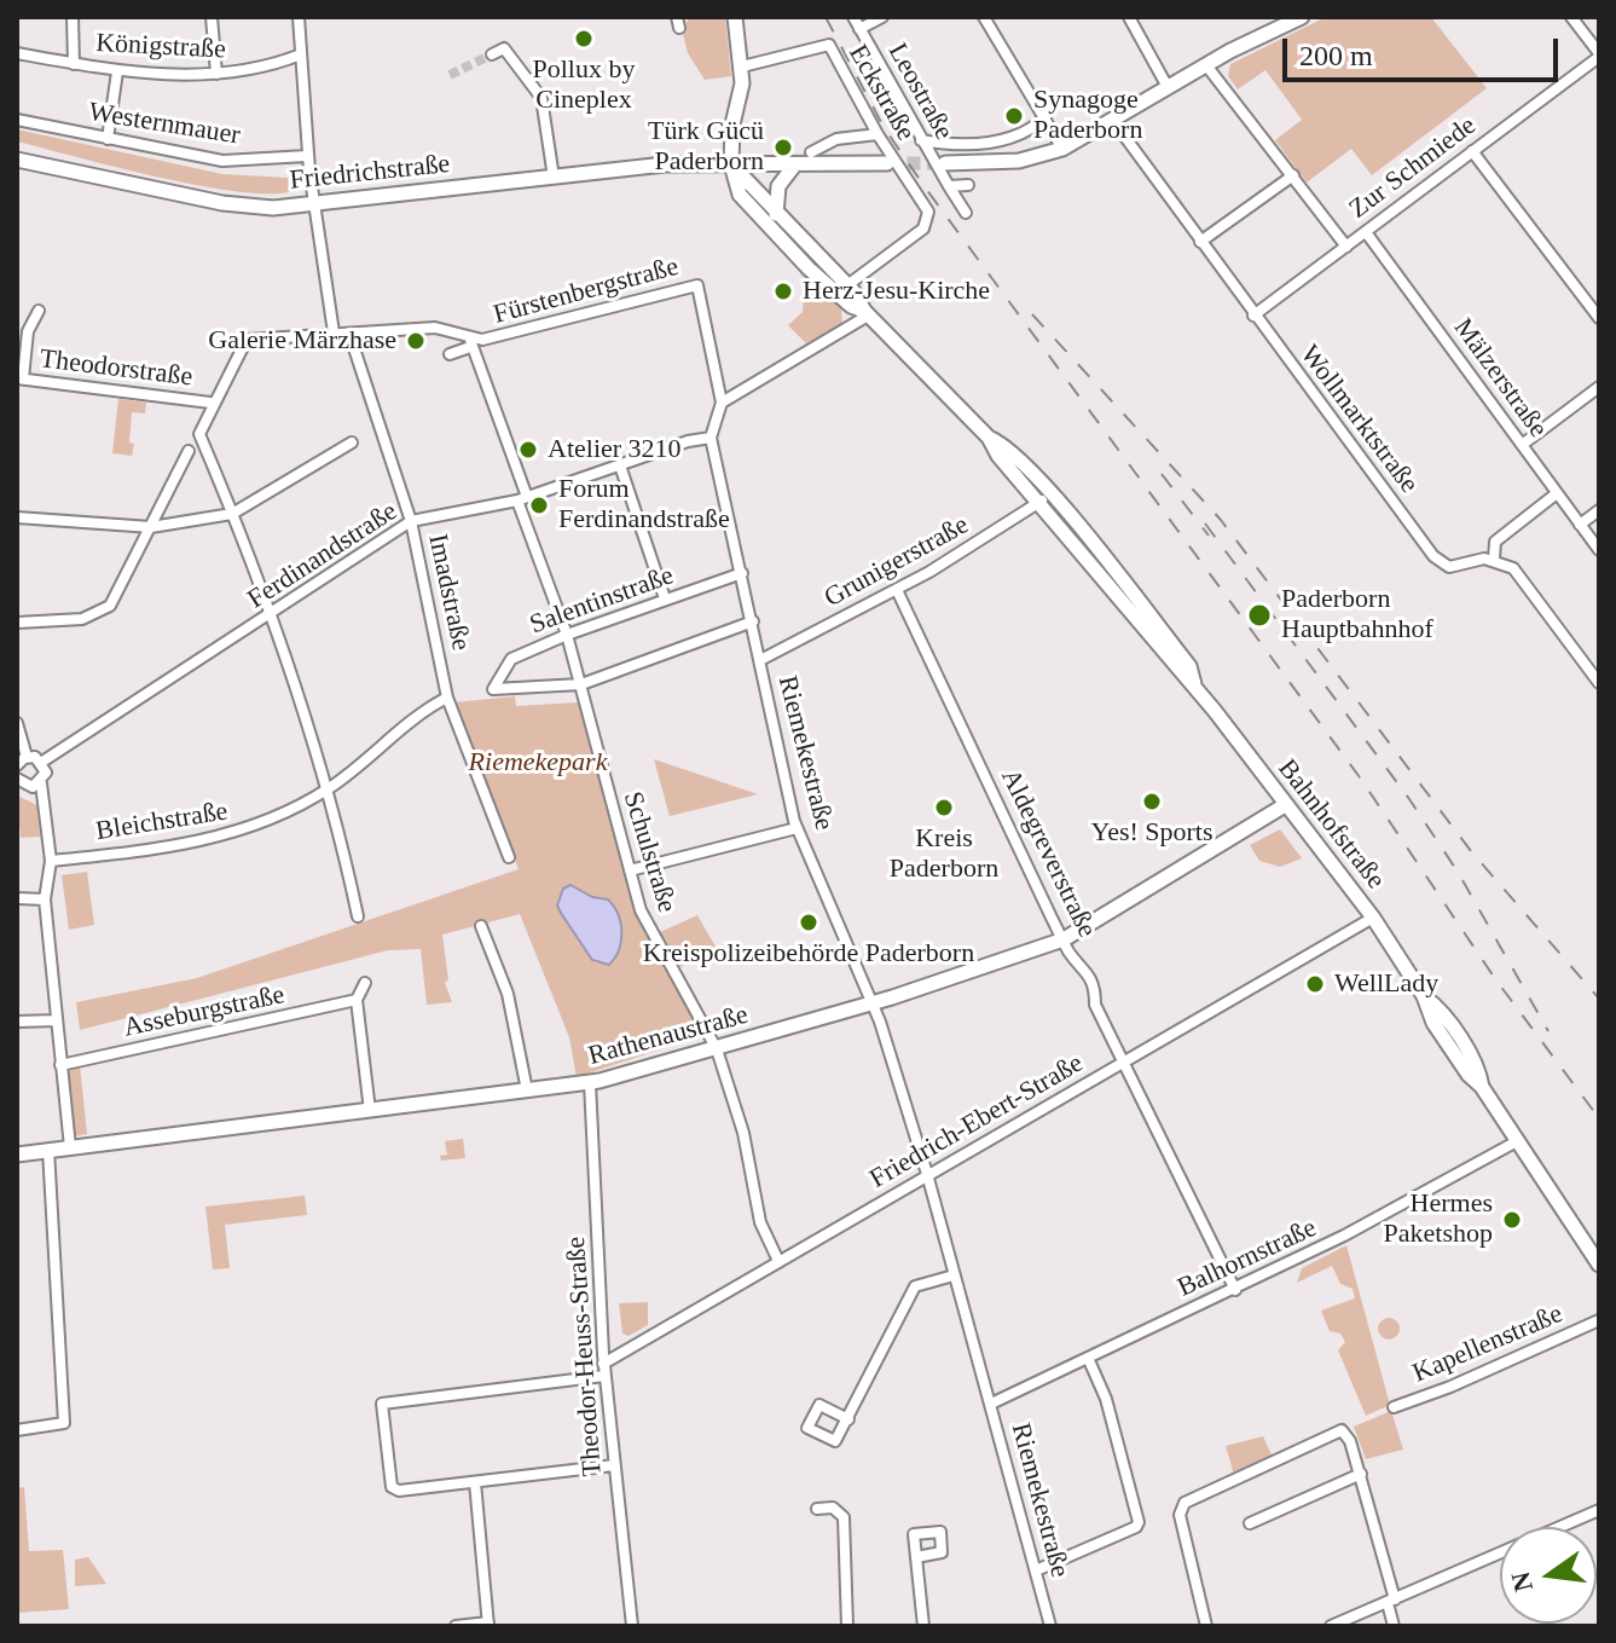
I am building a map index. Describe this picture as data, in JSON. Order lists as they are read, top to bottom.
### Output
{
  "streets": {
    "main road": ["Friedrichstraße", "Bahnhofstraße", "Rathenaustraße"],
    "street": [
      "Königstraße",
      "Leostraße",
      "Eckstraße",
      "Westernmauer",
      "Zur Schmiede",
      "Fürstenbergstraße",
      "Theodorstraße",
      "Mälzerstraße",
      "Wollmarktstraße",
      "Ferdinandstraße",
      "Grunigerstraße",
      "Imadstraße",
      "Salentinstraße",
      "Riemekestraße",
      "Bleichstraße",
      "Schulstraße",
      "Aldegreverstraße",
      "Asseburgstraße",
      "Friedrich-Ebert-Straße",
      "Balhornstraße",
      "Kapellenstraße",
      "Theodor-Heuss-Straße"
    ]
  },
  "crossings": [
    ["Eckstraße", "Bahnhofstraße"],
    ["Zur Schmiede", "Mälzerstraße"],
    ["Zur Schmiede", "Wollmarktstraße"],
    ["Friedrichstraße", "Bahnhofstraße"],
    ["Fürstenbergstraße", "Theodorstraße"],
    ["Fürstenbergstraße", "Imadstraße"],
    ["Fürstenbergstraße", "Schulstraße"],
    ["Ferdinandstraße", "Imadstraße"],
    ["Ferdinandstraße", "Riemekestraße"],
    ["Ferdinandstraße", "Schulstraße"],
    ["Grunigerstraße", "Riemekestraße"],
    ["Grunigerstraße", "Bahnhofstraße"],
    ["Grunigerstraße", "Aldegreverstraße"],
    ["Imadstraße", "Bleichstraße"],
    ["Salentinstraße", "Riemekestraße"],
    ["Salentinstraße", "Schulstraße"],
    ["Riemekestraße", "Rathenaustraße"],
    ["Riemekestraße", "Friedrich-Ebert-Straße"],
    ["Riemekestraße", "Balhornstraße"],
    ["Bahnhofstraße", "Rathenaustraße"],
    ["Bahnhofstraße", "Friedrich-Ebert-Straße"],
    ["Bahnhofstraße", "Balhornstraße"],
    ["Schulstraße", "Rathenaustraße"],
    ["Schulstraße", "Friedrich-Ebert-Straße"],
    ["Aldegreverstraße", "Rathenaustraße"],
    ["Aldegreverstraße", "Friedrich-Ebert-Straße"],
    ["Aldegreverstraße", "Balhornstraße"],
    ["Rathenaustraße", "Theodor-Heuss-Straße"],
    ["Friedrich-Ebert-Straße", "Theodor-Heuss-Straße"]
  ],
  "parks": ["Riemekepark"],
  "places": [
    "Pollux by Cineplex",
    "Synagoge Paderborn",
    "Türk Gücü Paderborn",
    "Herz-Jesu-Kirche",
    "Galerie Märzhase",
    "Atelier 3210",
    "Forum Ferdinandstraße",
    "Paderborn Hauptbahnhof",
    "Yes! Sports",
    "Kreis Paderborn",
    "Kreispolizeibehörde Paderborn",
    "WellLady",
    "Hermes Paketshop"
  ],
  "scale_bar": "200 m",
  "north": "left"
}
